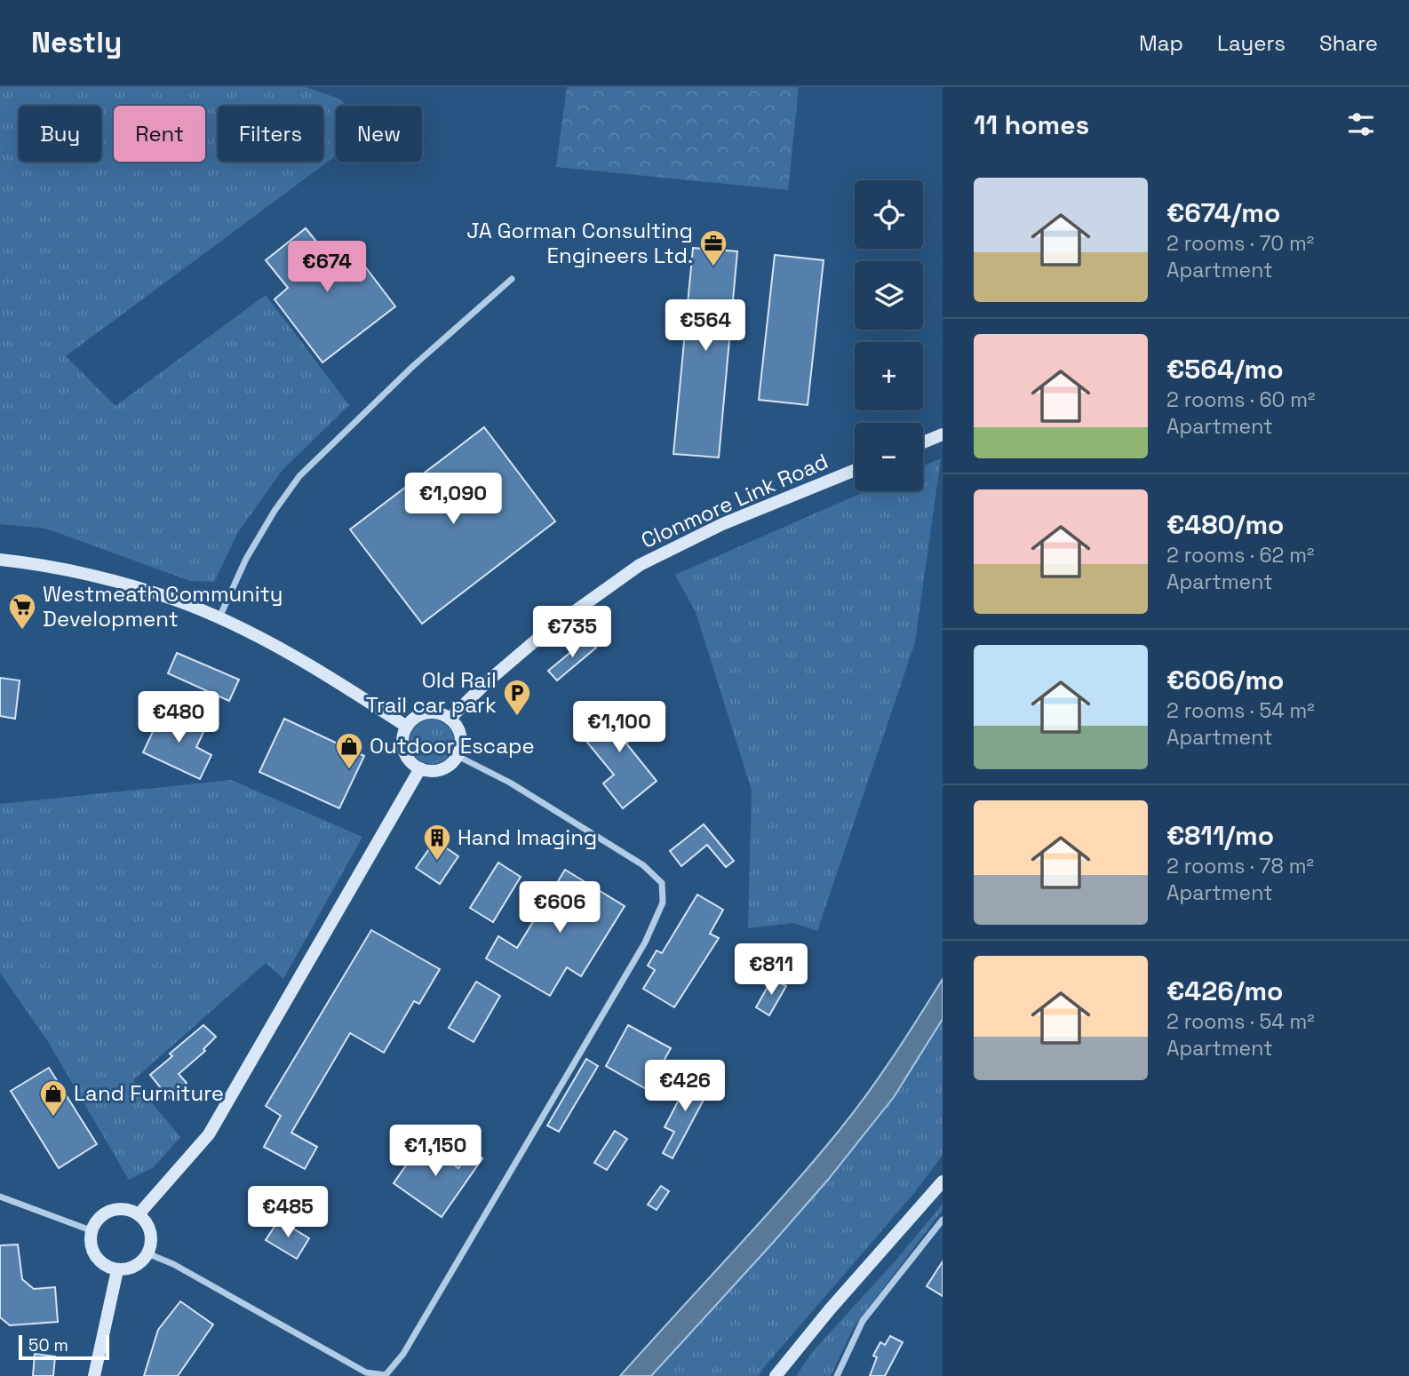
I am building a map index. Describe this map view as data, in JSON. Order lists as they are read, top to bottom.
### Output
{
  "streets": {
    "main road": ["Clonmore Link Road"]
  },
  "places": {
    "office": ["JA Gorman Consulting Engineers Ltd."],
    "supermarket": ["Westmeath Community Development"],
    "parking": ["Old Rail Trail car park"],
    "shop": ["Outdoor Escape", "Land Furniture"],
    "building": ["Hand Imaging"]
  },
  "scale_bar": "50 m",
  "page": {
    "header": "Nestly",
    "nav": ["Map", "Layers", "Share"],
    "heading": "11 homes",
    "chip": [
      "Buy",
      "Rent",
      "Filters",
      "New"
    ],
    "list": [
      {
        "name": "€674/mo",
        "note": "2 rooms · 70 m² · Apartment"
      },
      {
        "name": "€564/mo",
        "note": "2 rooms · 60 m² · Apartment"
      },
      {
        "name": "€480/mo",
        "note": "2 rooms · 62 m² · Apartment"
      },
      {
        "name": "€606/mo",
        "note": "2 rooms · 54 m² · Apartment"
      },
      {
        "name": "€811/mo",
        "note": "2 rooms · 78 m² · Apartment"
      },
      {
        "name": "€426/mo",
        "note": "2 rooms · 54 m² · Apartment"
      }
    ],
    "map_buttons": ["+", "−"],
    "price": [
      "€674",
      "€564",
      "€1,090",
      "€735",
      "€480",
      "€1,100",
      "€606",
      "€811",
      "€426",
      "€1,150",
      "€485"
    ],
    "scale": "50 m"
  }
}
